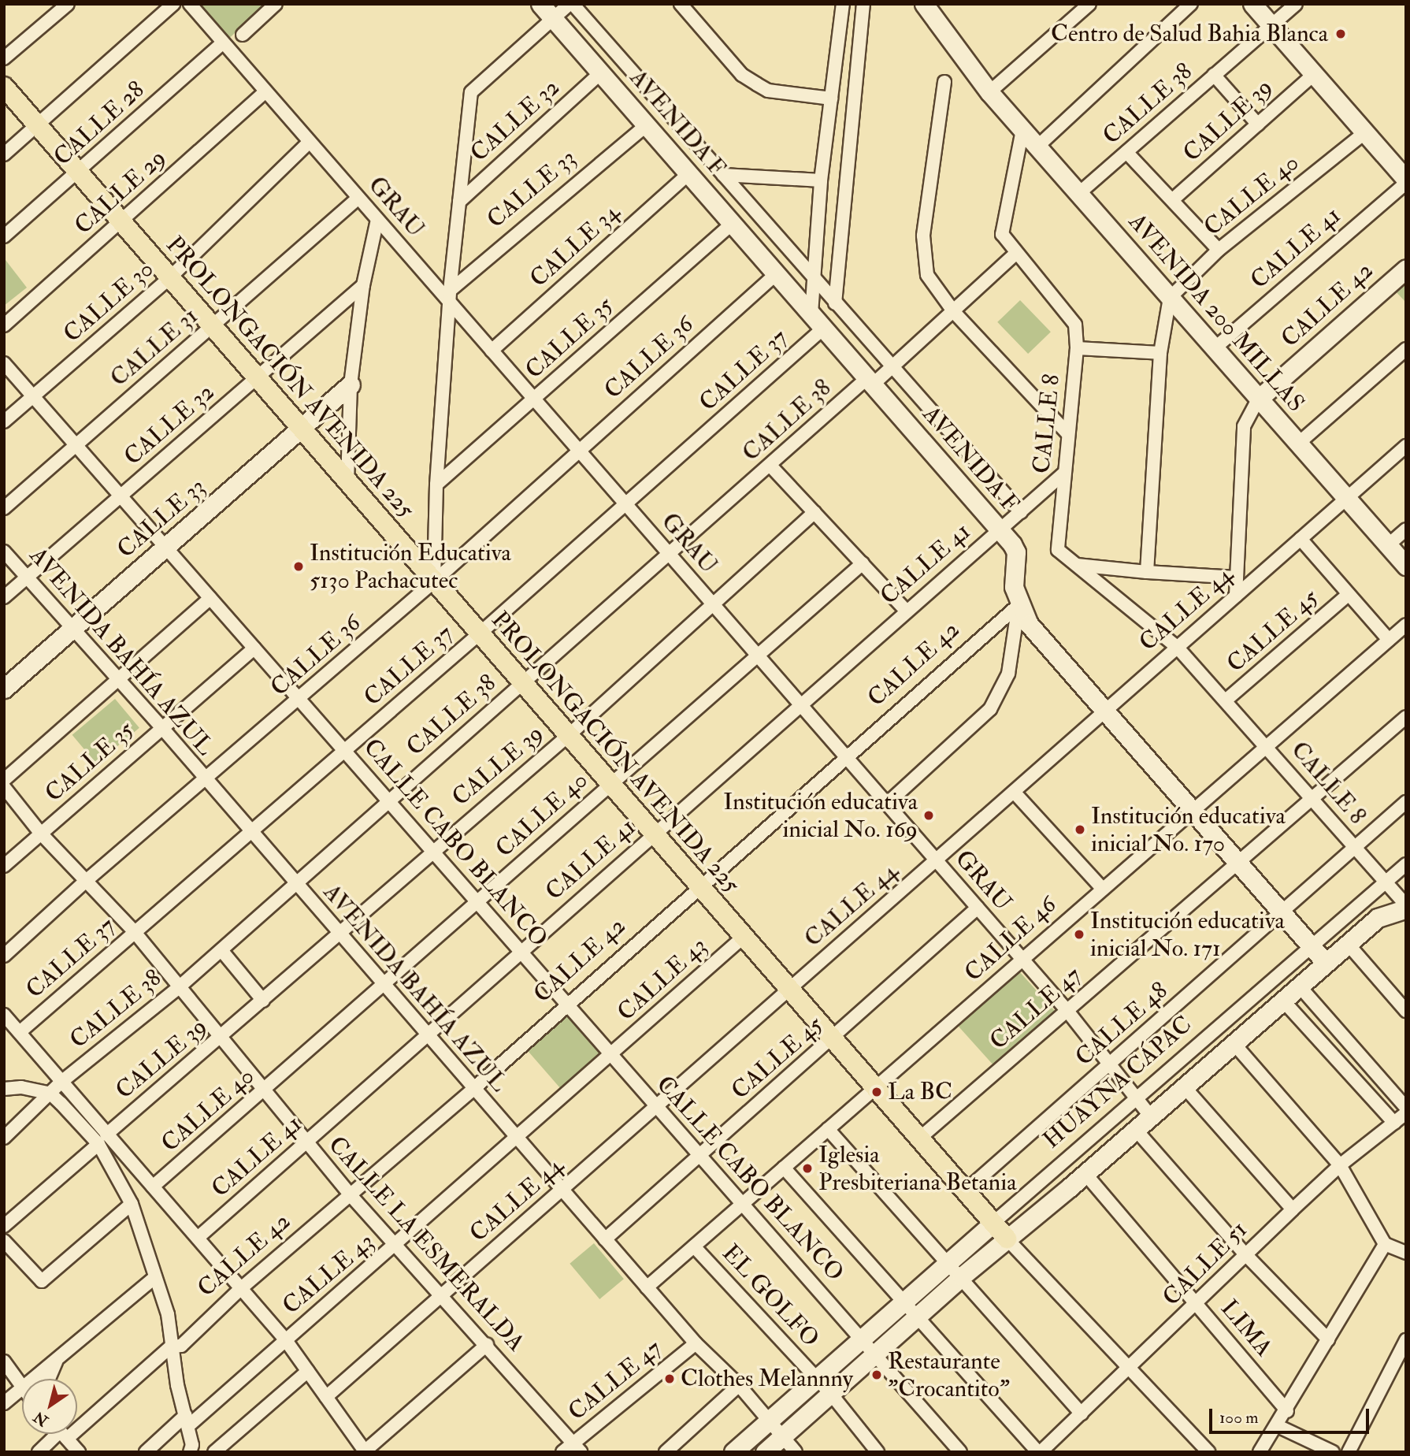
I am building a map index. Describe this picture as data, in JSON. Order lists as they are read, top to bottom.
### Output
{
  "streets": {
    "main road": ["PROLONGACIÓN AVENIDA 225"],
    "street": [
      "CALLE 38",
      "CALLE 32",
      "CALLE 39",
      "AVENIDA F",
      "CALLE 28",
      "CALLE 33",
      "CALLE 29",
      "CALLE 40",
      "GRAU",
      "CALLE 34",
      "CALLE 41",
      "CALLE 30",
      "CALLE 42",
      "AVENIDA 200 MILLAS",
      "CALLE 35",
      "CALLE 31",
      "CALLE 36",
      "CALLE 37",
      "CALLE 8",
      "CALLE 44",
      "CALLE 45",
      "AVENIDA BAHÍA AZUL",
      "CALLE CABO BLANCO",
      "CALLE 46",
      "CALLE 43",
      "CALLE 47",
      "CALLE 48",
      "HUAYNA CÁPAC",
      "CALLE LA ESMERALDA",
      "CALLE 51",
      "EL GOLFO",
      "LIMA"
    ]
  },
  "crossings": [
    ["CALLE 38", "AVENIDA F"],
    ["CALLE 38", "GRAU"],
    ["CALLE 38", "AVENIDA 200 MILLAS"],
    ["CALLE 38", "PROLONGACIÓN AVENIDA 225"],
    ["CALLE 38", "CALLE 8"],
    ["CALLE 38", "AVENIDA BAHÍA AZUL"],
    ["CALLE 38", "CALLE CABO BLANCO"],
    ["CALLE 38", "CALLE LA ESMERALDA"],
    ["CALLE 32", "AVENIDA F"],
    ["CALLE 32", "PROLONGACIÓN AVENIDA 225"],
    ["CALLE 32", "AVENIDA BAHÍA AZUL"],
    ["CALLE 32", "CALLE CABO BLANCO"],
    ["CALLE 39", "GRAU"],
    ["CALLE 39", "PROLONGACIÓN AVENIDA 225"],
    ["CALLE 39", "AVENIDA BAHÍA AZUL"],
    ["CALLE 39", "CALLE CABO BLANCO"],
    ["CALLE 39", "CALLE LA ESMERALDA"],
    ["AVENIDA F", "CALLE 33"],
    ["AVENIDA F", "CALLE 34"],
    ["AVENIDA F", "CALLE 41"],
    ["AVENIDA F", "CALLE 42"],
    ["AVENIDA F", "CALLE 35"],
    ["AVENIDA F", "CALLE 36"],
    ["AVENIDA F", "CALLE 37"],
    ["AVENIDA F", "CALLE 44"],
    ["AVENIDA F", "CALLE 46"],
    ["AVENIDA F", "CALLE 47"],
    ["AVENIDA F", "CALLE 48"],
    ["AVENIDA F", "HUAYNA CÁPAC"],
    ["CALLE 28", "GRAU"],
    ["CALLE 28", "PROLONGACIÓN AVENIDA 225"],
    ["CALLE 33", "GRAU"],
    ["CALLE 33", "PROLONGACIÓN AVENIDA 225"],
    ["CALLE 33", "AVENIDA BAHÍA AZUL"],
    ["CALLE 33", "CALLE CABO BLANCO"],
    ["CALLE 29", "GRAU"],
    ["CALLE 29", "PROLONGACIÓN AVENIDA 225"],
    ["CALLE 40", "GRAU"],
    ["CALLE 40", "AVENIDA 200 MILLAS"],
    ["CALLE 40", "PROLONGACIÓN AVENIDA 225"],
    ["CALLE 40", "AVENIDA BAHÍA AZUL"],
    ["CALLE 40", "CALLE CABO BLANCO"],
    ["CALLE 40", "CALLE LA ESMERALDA"],
    ["GRAU", "CALLE 34"],
    ["GRAU", "CALLE 41"],
    ["GRAU", "CALLE 30"],
    ["GRAU", "CALLE 42"],
    ["GRAU", "CALLE 35"],
    ["GRAU", "CALLE 31"],
    ["GRAU", "CALLE 36"],
    ["GRAU", "CALLE 37"],
    ["GRAU", "CALLE 44"],
    ["GRAU", "CALLE 45"],
    ["GRAU", "CALLE 46"],
    ["GRAU", "CALLE 47"],
    ["GRAU", "CALLE 48"],
    ["GRAU", "HUAYNA CÁPAC"],
    ["CALLE 41", "AVENIDA 200 MILLAS"],
    ["CALLE 41", "PROLONGACIÓN AVENIDA 225"],
    ["CALLE 41", "CALLE 8"],
    ["CALLE 41", "AVENIDA BAHÍA AZUL"],
    ["CALLE 41", "CALLE CABO BLANCO"],
    ["CALLE 41", "CALLE LA ESMERALDA"],
    ["CALLE 30", "PROLONGACIÓN AVENIDA 225"],
    ["CALLE 30", "CALLE CABO BLANCO"],
    ["CALLE 42", "AVENIDA 200 MILLAS"],
    ["CALLE 42", "PROLONGACIÓN AVENIDA 225"],
    ["CALLE 42", "CALLE 44"],
    ["CALLE 42", "AVENIDA BAHÍA AZUL"],
    ["CALLE 42", "CALLE CABO BLANCO"],
    ["CALLE 42", "CALLE LA ESMERALDA"],
    ["AVENIDA 200 MILLAS", "CALLE 8"],
    ["AVENIDA 200 MILLAS", "CALLE 44"],
    ["CALLE 35", "AVENIDA BAHÍA AZUL"],
    ["CALLE 35", "CALLE CABO BLANCO"],
    ["CALLE 35", "CALLE LA ESMERALDA"],
    ["CALLE 31", "PROLONGACIÓN AVENIDA 225"],
    ["CALLE 31", "CALLE CABO BLANCO"],
    ["CALLE 36", "PROLONGACIÓN AVENIDA 225"],
    ["CALLE 36", "AVENIDA BAHÍA AZUL"],
    ["CALLE 36", "CALLE CABO BLANCO"],
    ["CALLE 36", "CALLE LA ESMERALDA"],
    ["CALLE 37", "PROLONGACIÓN AVENIDA 225"],
    ["CALLE 37", "AVENIDA BAHÍA AZUL"],
    ["CALLE 37", "CALLE CABO BLANCO"],
    ["CALLE 37", "CALLE LA ESMERALDA"],
    ["PROLONGACIÓN AVENIDA 225", "CALLE 44"],
    ["PROLONGACIÓN AVENIDA 225", "CALLE 45"],
    ["PROLONGACIÓN AVENIDA 225", "CALLE 46"],
    ["PROLONGACIÓN AVENIDA 225", "CALLE 43"],
    ["PROLONGACIÓN AVENIDA 225", "CALLE 47"],
    ["PROLONGACIÓN AVENIDA 225", "CALLE 48"],
    ["PROLONGACIÓN AVENIDA 225", "HUAYNA CÁPAC"],
    ["PROLONGACIÓN AVENIDA 225", "CALLE 51"],
    ["CALLE 8", "CALLE 44"],
    ["CALLE 8", "CALLE 45"],
    ["CALLE 8", "CALLE 46"],
    ["CALLE 8", "CALLE 47"],
    ["CALLE 8", "CALLE 48"],
    ["CALLE 8", "HUAYNA CÁPAC"],
    ["CALLE 44", "AVENIDA BAHÍA AZUL"],
    ["CALLE 44", "CALLE CABO BLANCO"],
    ["CALLE 44", "CALLE LA ESMERALDA"],
    ["CALLE 45", "AVENIDA BAHÍA AZUL"],
    ["CALLE 45", "CALLE CABO BLANCO"],
    ["AVENIDA BAHÍA AZUL", "CALLE 46"],
    ["AVENIDA BAHÍA AZUL", "CALLE 43"],
    ["AVENIDA BAHÍA AZUL", "CALLE 47"],
    ["AVENIDA BAHÍA AZUL", "HUAYNA CÁPAC"],
    ["CALLE CABO BLANCO", "CALLE 46"],
    ["CALLE CABO BLANCO", "CALLE 43"],
    ["CALLE CABO BLANCO", "HUAYNA CÁPAC"],
    ["CALLE 46", "EL GOLFO"],
    ["CALLE 43", "CALLE LA ESMERALDA"],
    ["CALLE 47", "CALLE LA ESMERALDA"],
    ["HUAYNA CÁPAC", "EL GOLFO"],
    ["HUAYNA CÁPAC", "LIMA"],
    ["CALLE 51", "LIMA"]
  ],
  "places": [
    "Centro de Salud Bahia Blanca",
    "Institución Educativa 5130 Pachacutec",
    "Institución educativa inicial No. 169",
    "Institución educativa inicial No. 170",
    "Institución educativa inicial No. 171",
    "La BC",
    "Iglesia Presbiteriana Betania",
    "Restaurante \"Crocantito\"",
    "Clothes Melannny"
  ],
  "scale_bar": "100 m",
  "north": "bottom left"
}
